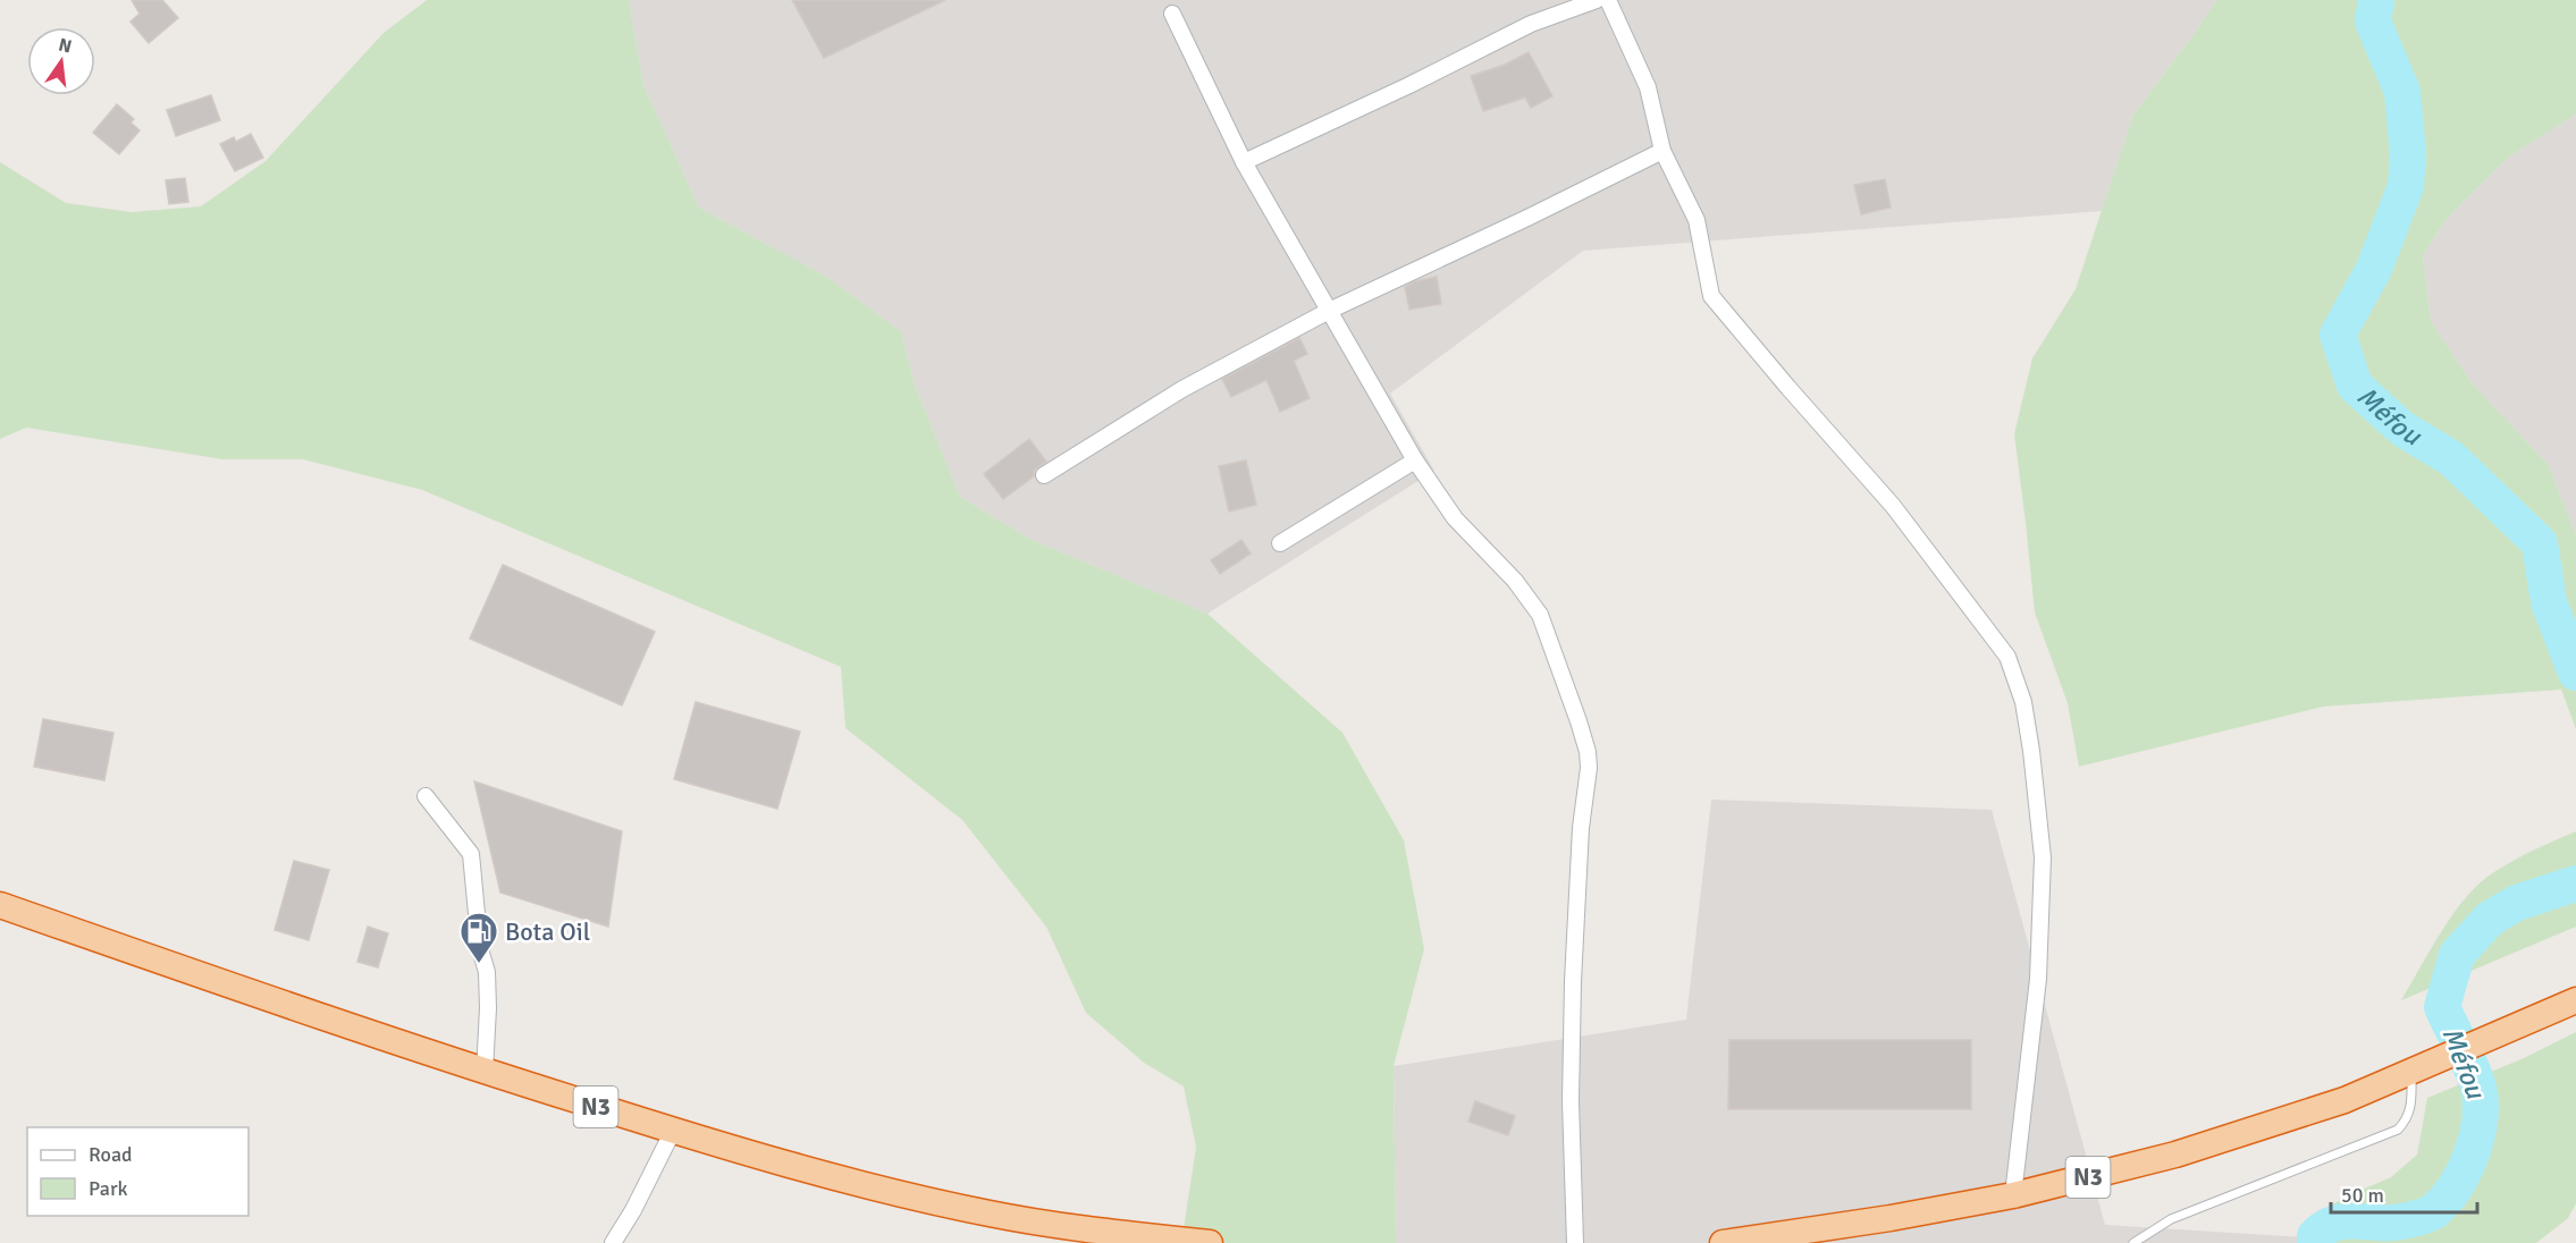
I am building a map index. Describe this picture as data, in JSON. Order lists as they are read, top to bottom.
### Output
{
  "streets": {
    "highway": ["N3"]
  },
  "water": ["Méfou"],
  "places": {
    "fuel station": ["Bota Oil"]
  },
  "legend": ["Road", "Park"],
  "scale_bar": "50 m",
  "north": "top"
}
